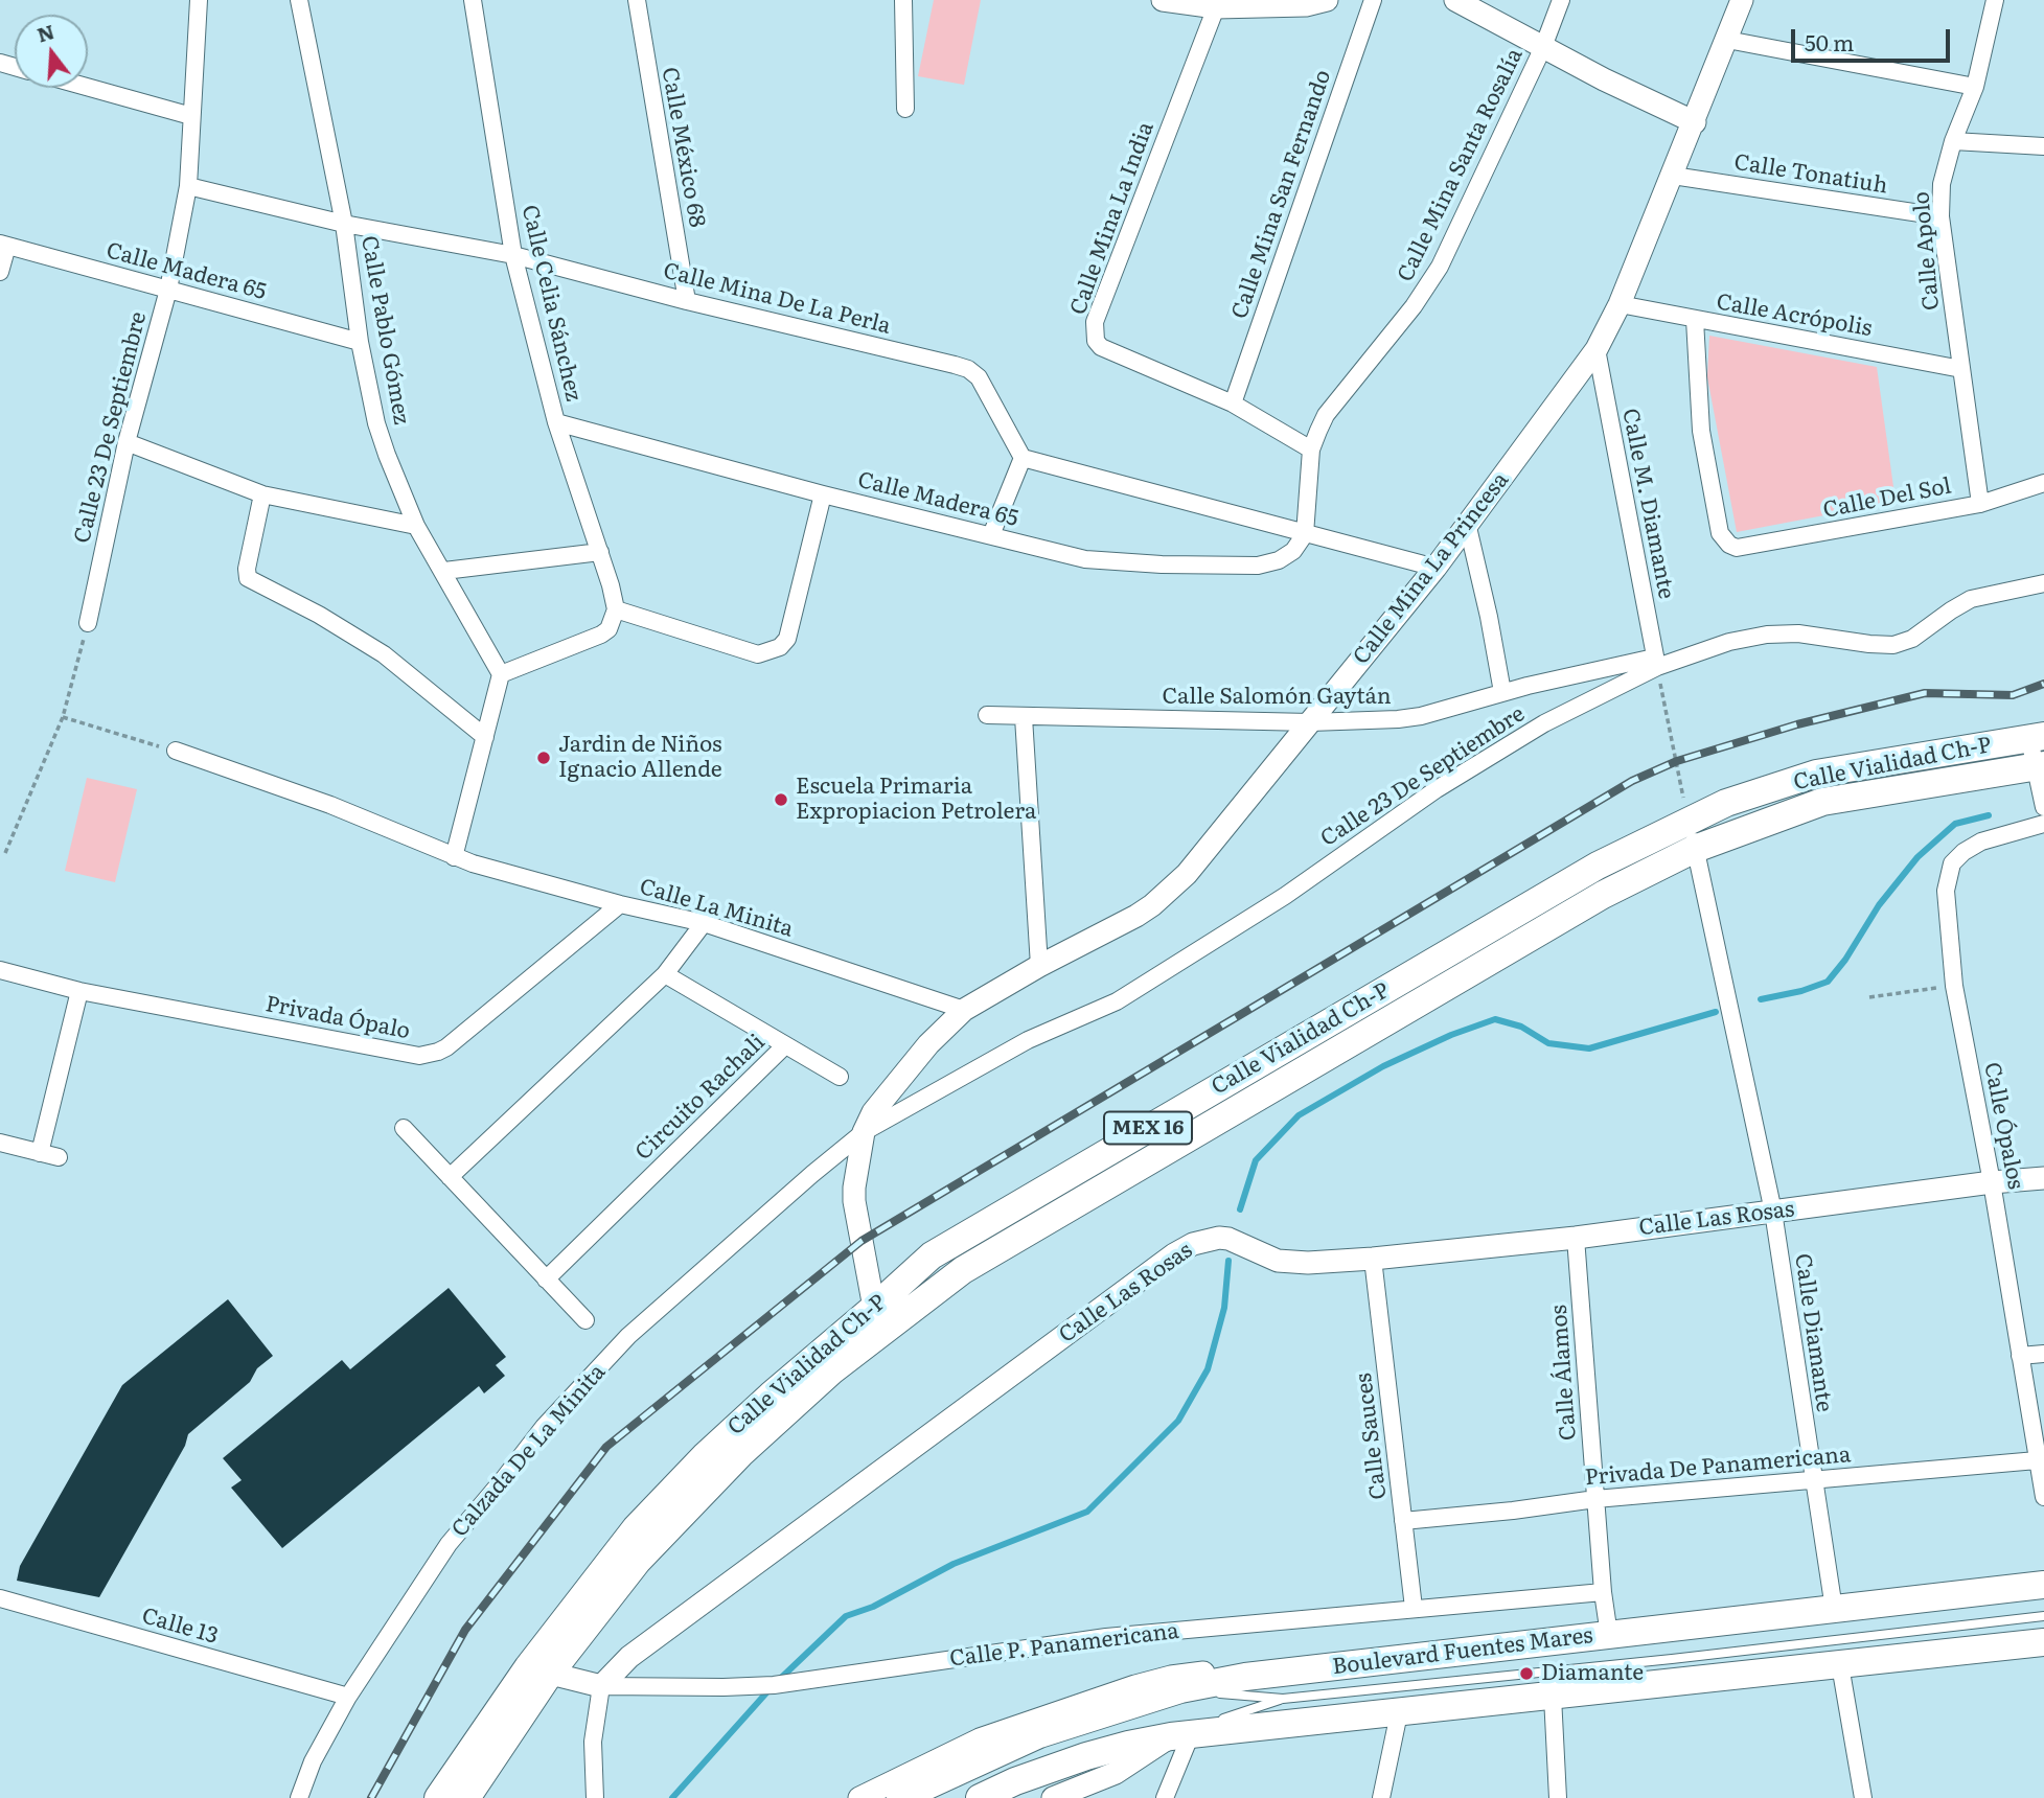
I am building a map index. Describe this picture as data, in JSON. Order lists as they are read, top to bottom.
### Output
{
  "streets": {
    "main road": ["Calle Vialidad Ch-P", "MEX 16", "Boulevard Fuentes Mares"],
    "street": [
      "Calle México 68",
      "Calle Mina Santa Rosalía",
      "Calle Tonatiuh",
      "Calle Mina San Fernando",
      "Calle Mina La India",
      "Calle Apolo",
      "Calle Madera 65",
      "Calle Mina De La Perla",
      "Calle Celia Sánchez",
      "Calle Acrópolis",
      "Calle Pablo Gómez",
      "Calle 23 De Septiembre",
      "Calle Del Sol",
      "Calle M. Diamante",
      "Calle Mina La Princesa",
      "Calle Salomón Gaytán",
      "Calle La Minita",
      "Privada Ópalo",
      "Circuito Rachali",
      "Calle Ópalos",
      "Calle Las Rosas",
      "Calle Diamante",
      "Calle Álamos",
      "Calle Sauces",
      "Calzada De La Minita",
      "Privada De Panamericana",
      "Calle 13",
      "Calle P. Panamericana"
    ]
  },
  "crossings": [
    ["Calle México 68", "Calle Mina De La Perla"],
    ["Calle Mina Santa Rosalía", "Calle Mina La India"],
    ["Calle Tonatiuh", "Calle Apolo"],
    ["Calle Tonatiuh", "Calle Mina La Princesa"],
    ["Calle Mina San Fernando", "Calle Mina La India"],
    ["Calle Apolo", "Calle Acrópolis"],
    ["Calle Apolo", "Calle Del Sol"],
    ["Calle Madera 65", "Calle Celia Sánchez"],
    ["Calle Madera 65", "Calle Pablo Gómez"],
    ["Calle Madera 65", "Calle 23 De Septiembre"],
    ["Calle Mina De La Perla", "Calle Celia Sánchez"],
    ["Calle Mina De La Perla", "Calle Pablo Gómez"],
    ["Calle Mina De La Perla", "Calle 23 De Septiembre"],
    ["Calle Acrópolis", "Calle Del Sol"],
    ["Calle Acrópolis", "Calle Mina La Princesa"],
    ["Calle 23 De Septiembre", "Calle M. Diamante"],
    ["Calle 23 De Septiembre", "Calle Salomón Gaytán"],
    ["Calle 23 De Septiembre", "Calzada De La Minita"],
    ["Calle M. Diamante", "Calle Mina La Princesa"],
    ["Calle M. Diamante", "Calle Salomón Gaytán"],
    ["Calle Mina La Princesa", "Calle Salomón Gaytán"],
    ["Calle Mina La Princesa", "Calle La Minita"],
    ["Calle Mina La Princesa", "Calzada De La Minita"],
    ["Calle Vialidad Ch-P", "Calle Diamante"],
    ["Calle Vialidad Ch-P", "Calzada De La Minita"],
    ["Calle Vialidad Ch-P", "Calle P. Panamericana"],
    ["Calle La Minita", "Privada Ópalo"],
    ["Calle La Minita", "Calzada De La Minita"],
    ["Calle Ópalos", "Calle Las Rosas"],
    ["Calle Ópalos", "Privada De Panamericana"],
    ["Calle Las Rosas", "Calle Diamante"],
    ["Calle Las Rosas", "Calle Álamos"],
    ["Calle Las Rosas", "Calle Sauces"],
    ["Calle Las Rosas", "Calle P. Panamericana"],
    ["Calle Diamante", "Privada De Panamericana"],
    ["Calle Diamante", "Boulevard Fuentes Mares"],
    ["Calle Álamos", "Privada De Panamericana"],
    ["Calle Álamos", "Calle P. Panamericana"],
    ["Calle Álamos", "Boulevard Fuentes Mares"],
    ["Calle Sauces", "Privada De Panamericana"],
    ["Calle Sauces", "Calle P. Panamericana"],
    ["Calzada De La Minita", "Calle 13"]
  ],
  "places": ["Jardin de Niños Ignacio Allende", "Escuela Primaria Expropiacion Petrolera", "Diamante"],
  "scale_bar": "50 m",
  "north": "top"
}
